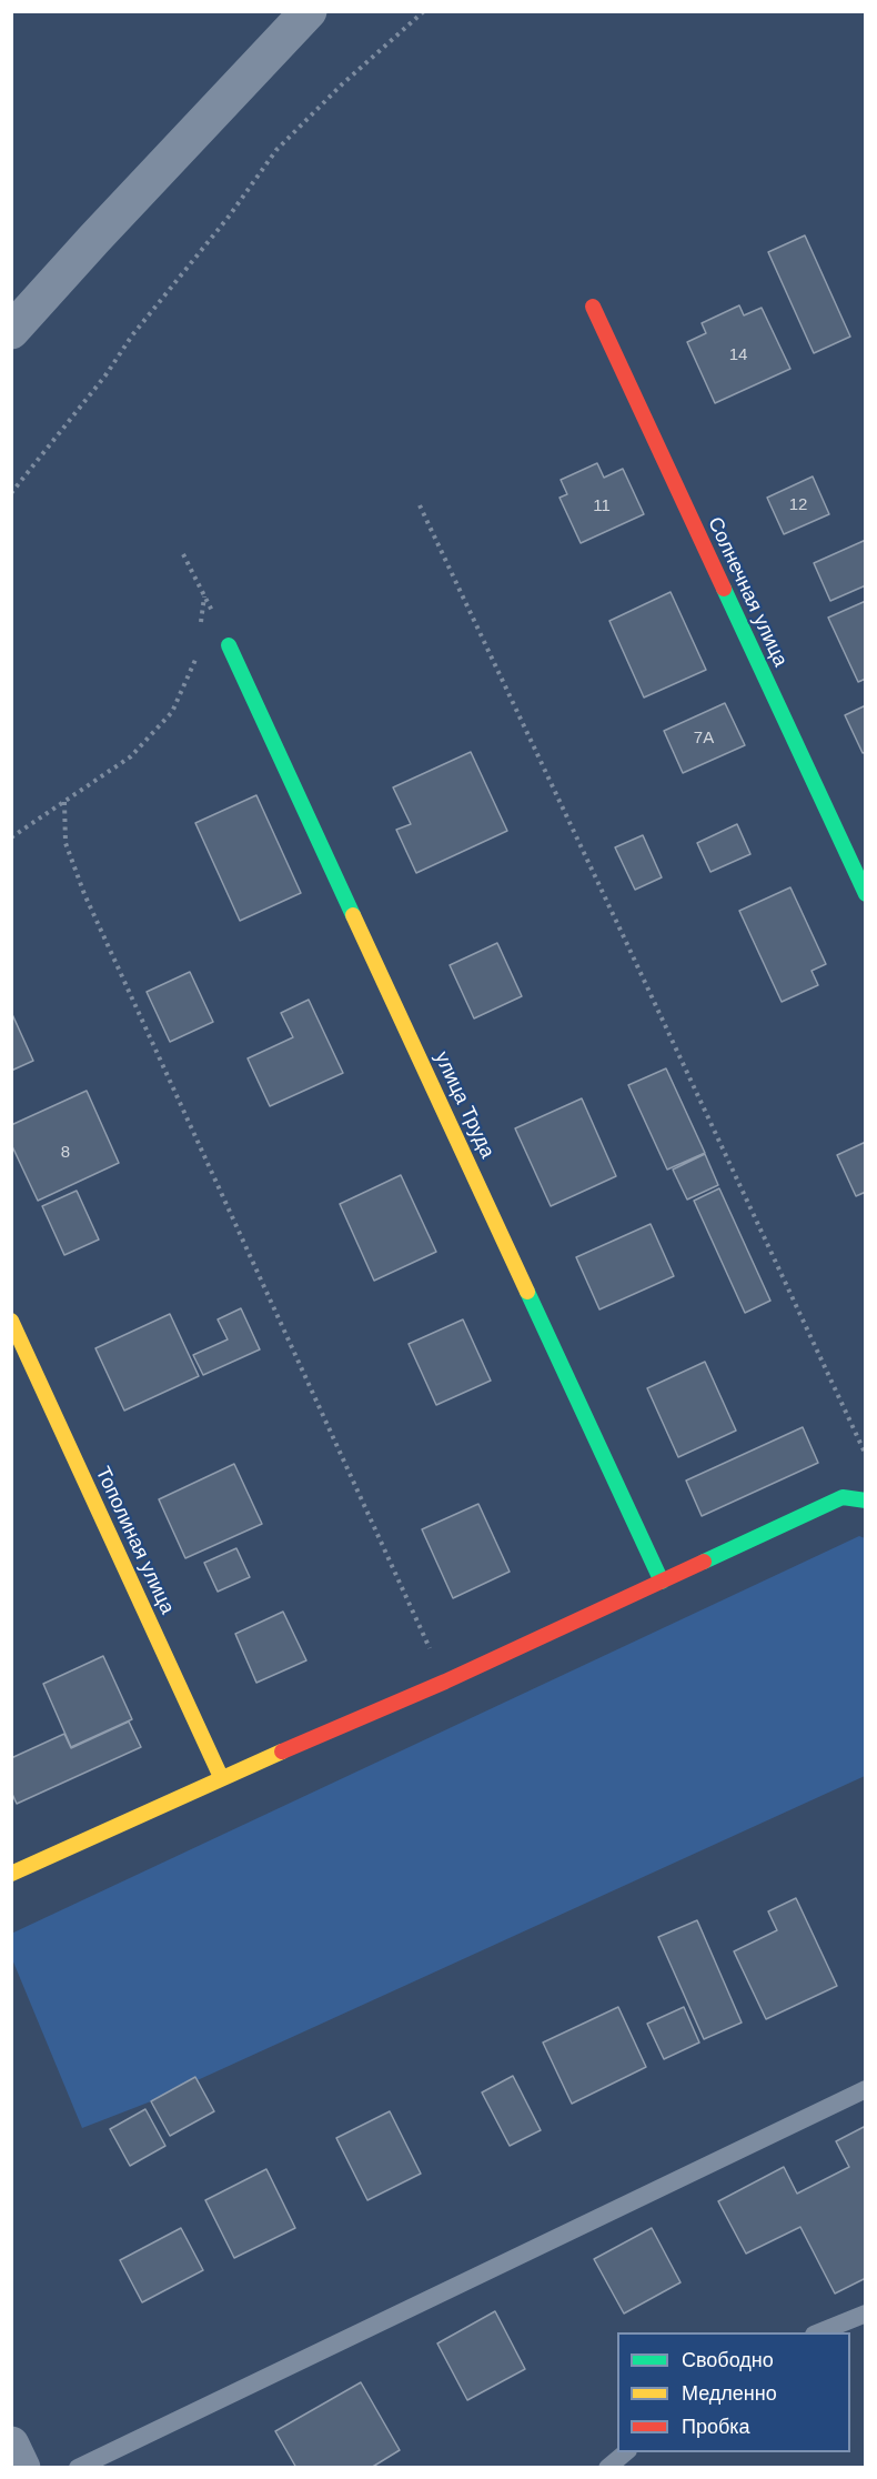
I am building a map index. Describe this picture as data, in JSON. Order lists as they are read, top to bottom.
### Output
{
  "streets": {
    "street": ["Солнечная улица", "улица Труда", "Тополиная улица"]
  },
  "house_numbers": [
    "14",
    "12",
    "11",
    "7А",
    "8"
  ],
  "legend": ["Свободно", "Медленно", "Пробка"]
}
